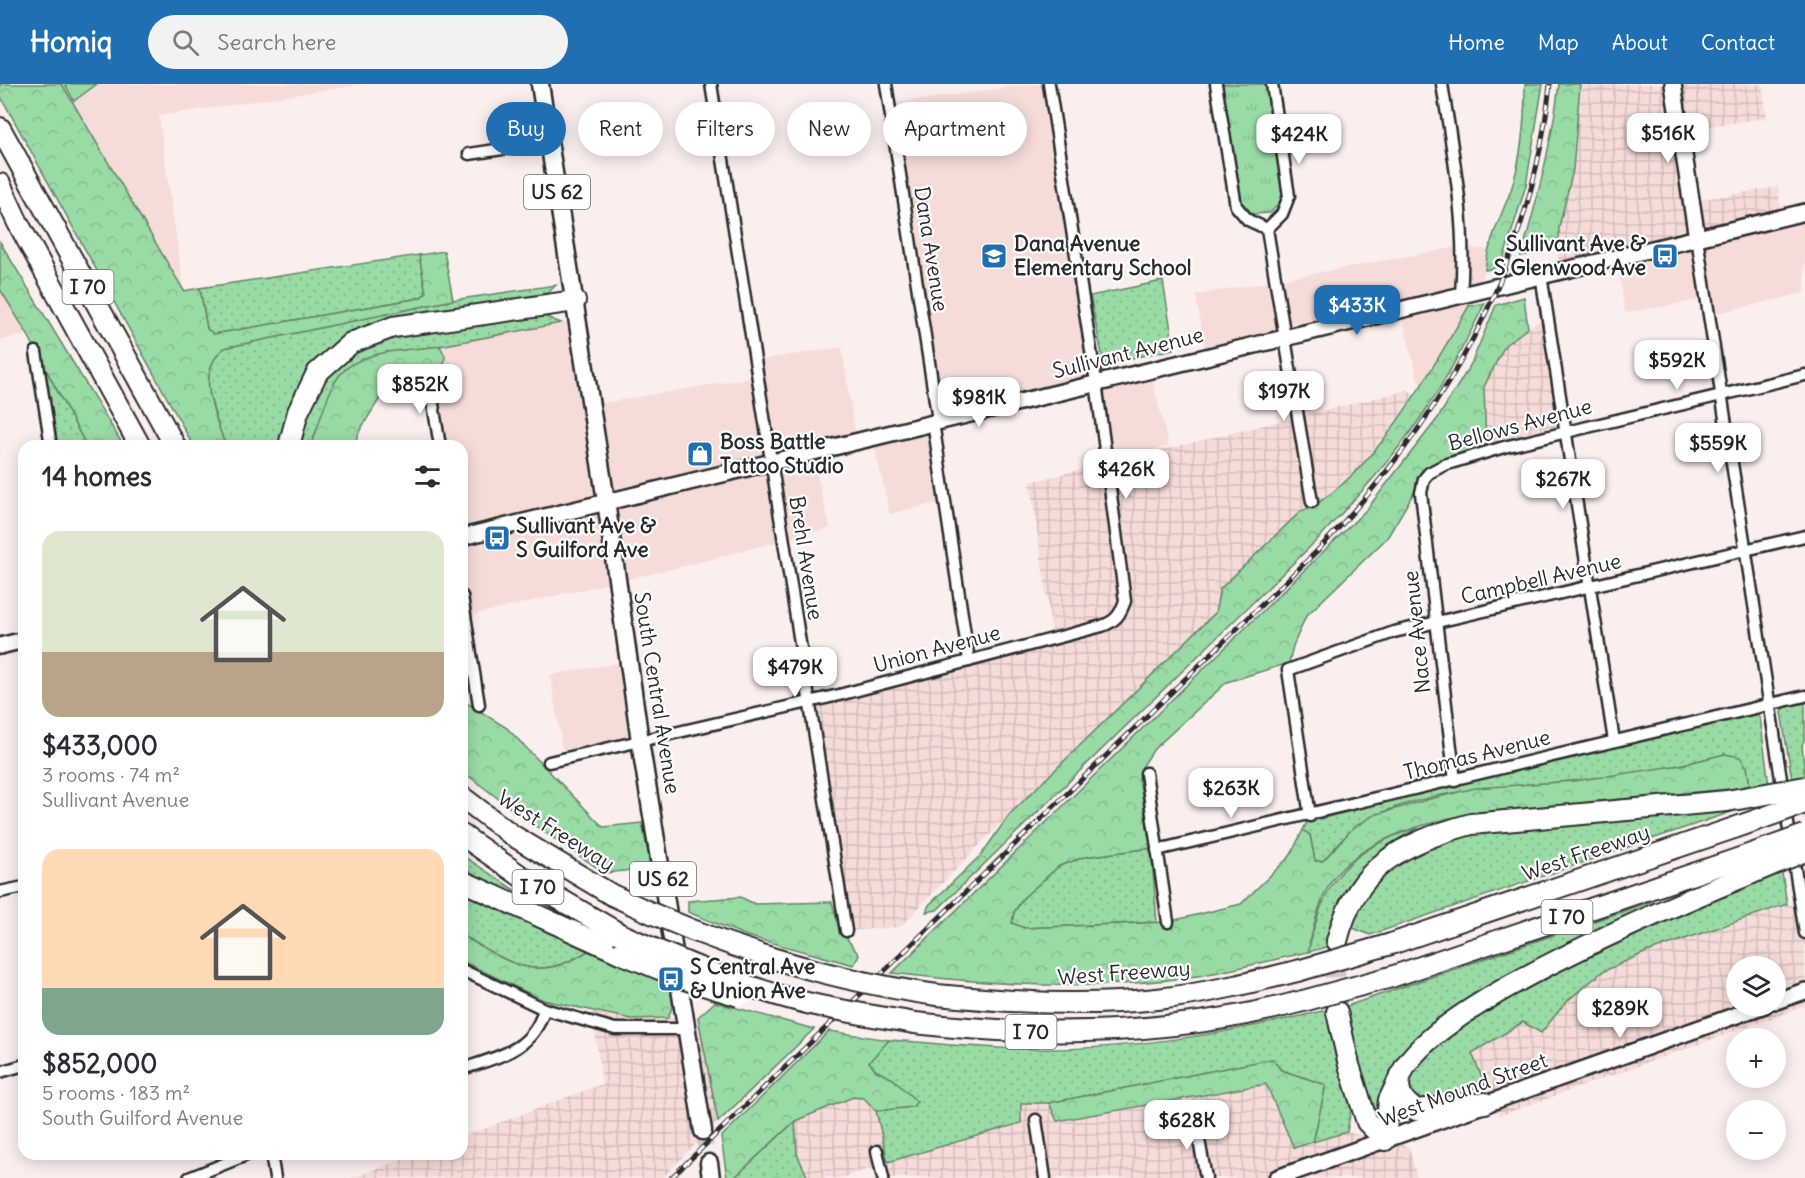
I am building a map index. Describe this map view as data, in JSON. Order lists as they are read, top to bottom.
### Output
{
  "streets": {
    "highway": ["I 70", "West Freeway"],
    "main road": ["US 62", "South Central Avenue"],
    "street": [
      "Dana Avenue",
      "Sullivant Avenue",
      "Bellows Avenue",
      "Brehl Avenue",
      "Campbell Avenue",
      "Nace Avenue",
      "Union Avenue",
      "Thomas Avenue",
      "West Mound Street"
    ]
  },
  "crossings": [
    ["Dana Avenue", "Sullivant Avenue"],
    ["Dana Avenue", "Union Avenue"],
    ["Sullivant Avenue", "Brehl Avenue"],
    ["Sullivant Avenue", "Union Avenue"],
    ["Sullivant Avenue", "South Central Avenue"],
    ["Bellows Avenue", "Nace Avenue"],
    ["Brehl Avenue", "Union Avenue"],
    ["Campbell Avenue", "Nace Avenue"],
    ["Campbell Avenue", "Thomas Avenue"],
    ["Nace Avenue", "Thomas Avenue"],
    ["Union Avenue", "South Central Avenue"]
  ],
  "places": {
    "school or university": ["Dana Avenue Elementary School"],
    "bus stop": ["Sullivant Ave & S Glenwood Ave", "Sullivant Ave & S Guilford Ave", "S Central Ave & Union Ave"],
    "shop": ["Boss Battle Tattoo Studio"]
  },
  "page": {
    "header": "Homiq",
    "search": "Search here",
    "nav": [
      "Home",
      "Map",
      "About",
      "Contact"
    ],
    "chip": [
      "Buy",
      "Rent",
      "Filters",
      "New",
      "Apartment"
    ],
    "price": [
      "$516K",
      "$424K",
      "$433K",
      "$592K",
      "$852K",
      "$197K",
      "$981K",
      "$559K",
      "$426K",
      "$267K",
      "$479K",
      "$263K",
      "$289K",
      "$628K"
    ],
    "heading": "14 homes",
    "list": [
      {
        "name": "$433,000",
        "note": "3 rooms · 74 m² · Sullivant Avenue"
      },
      {
        "name": "$852,000",
        "note": "5 rooms · 183 m² · South Guilford Avenue"
      }
    ],
    "map_buttons": ["+", "−"]
  }
}
